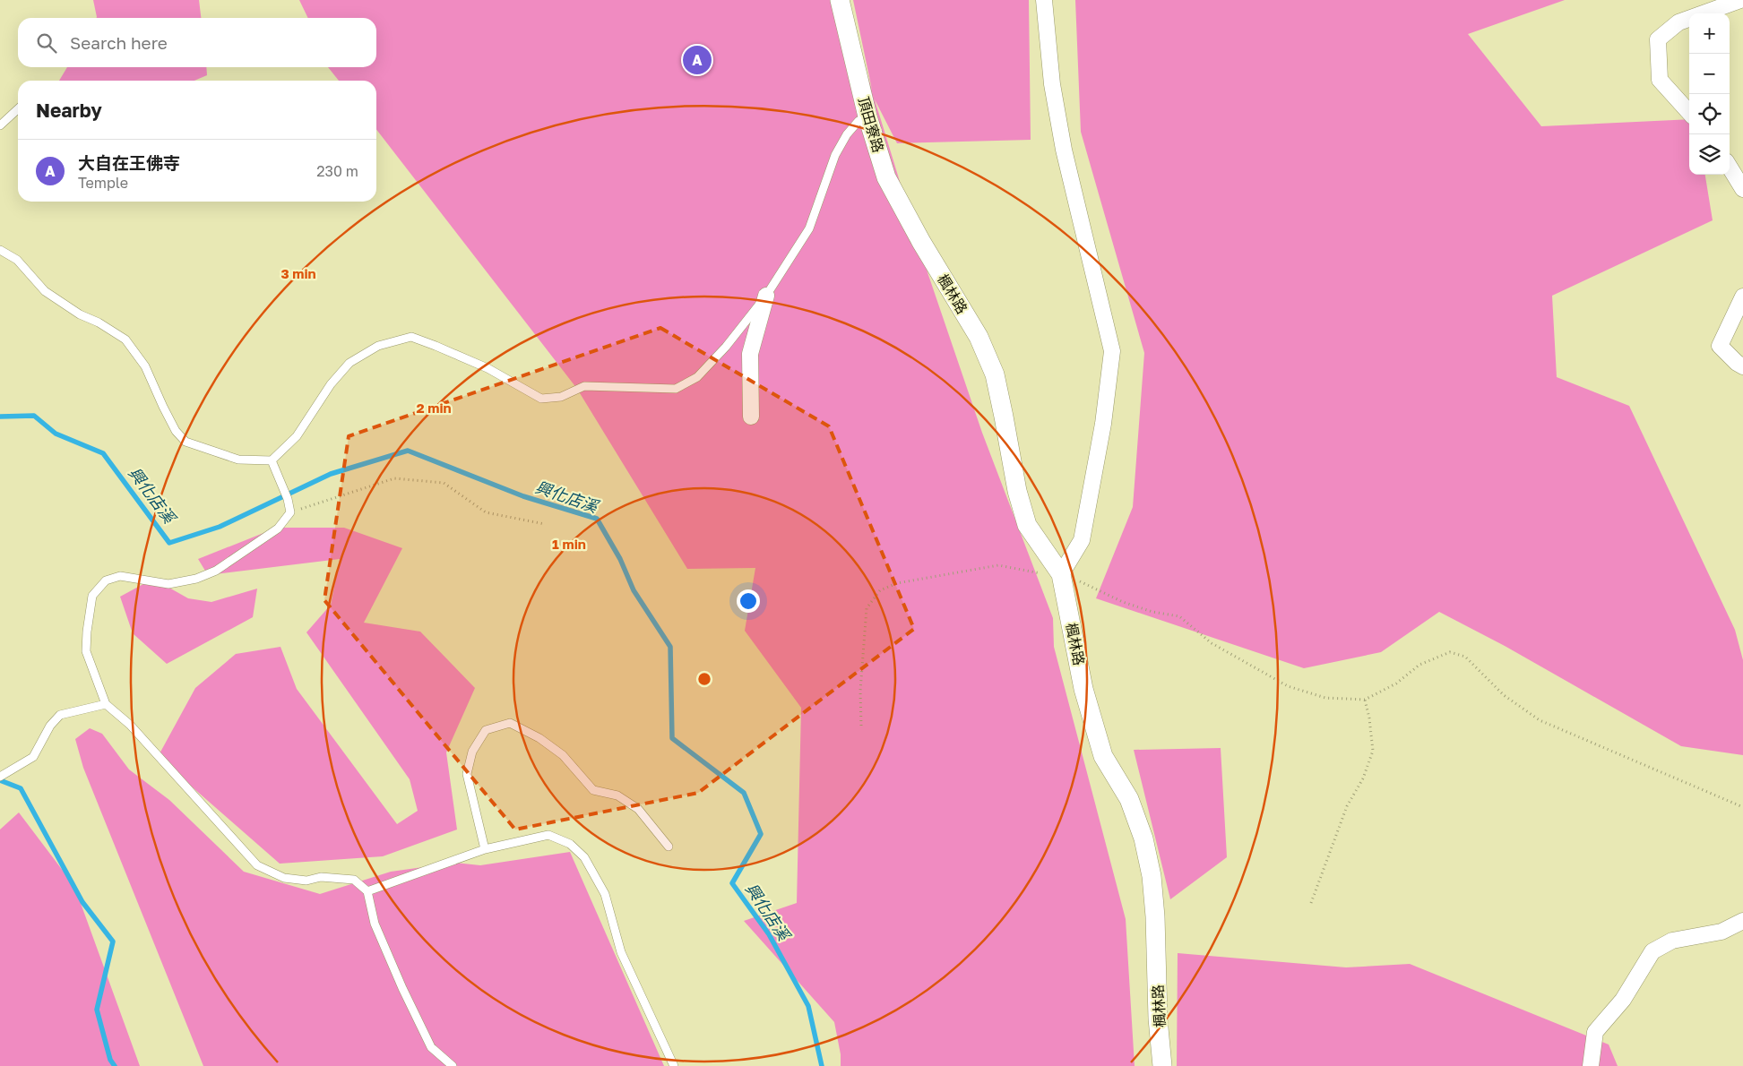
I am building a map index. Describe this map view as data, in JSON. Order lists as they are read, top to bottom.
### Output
{
  "streets": {
    "street": ["頂田寮路", "楓林路"]
  },
  "crossings": [
    ["頂田寮路", "楓林路"]
  ],
  "water": ["興化店溪"],
  "page": {
    "map_buttons": ["+", "−"],
    "search": "Search here",
    "pins": "A",
    "heading": "Nearby",
    "list": [
      {
        "mark": "A",
        "name": "大自在王佛寺",
        "note": "Temple",
        "value": "230 m"
      }
    ]
  },
  "rings": ["3 min", "2 min", "1 min"]
}
